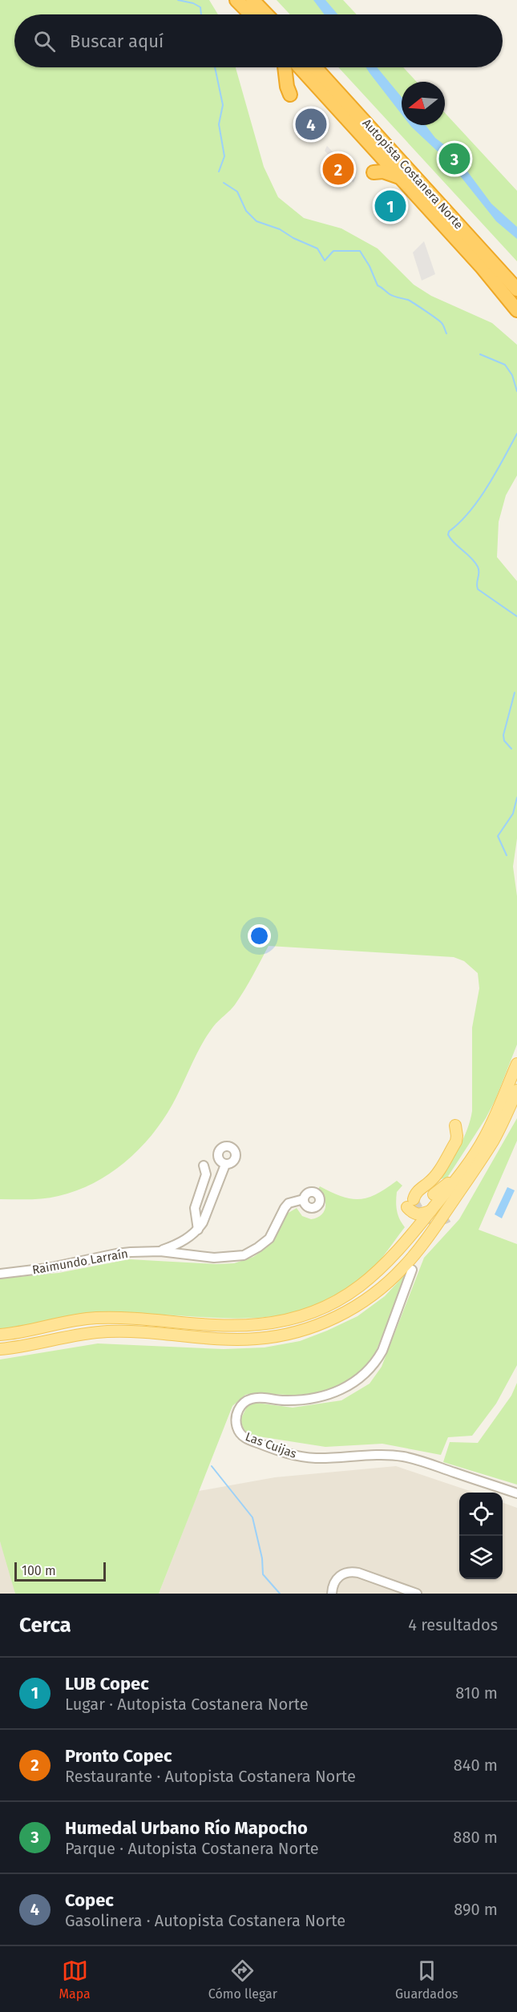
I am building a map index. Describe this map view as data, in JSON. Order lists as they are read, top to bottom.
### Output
{
  "streets": {
    "highway": ["Autopista Costanera Norte"],
    "street": ["Raimundo Larraín", "Las Cuijas"]
  },
  "scale_bar": "100 m",
  "north": "left",
  "page": {
    "search": "Buscar aquí",
    "pins": [
      "4",
      "3",
      "2",
      "1"
    ],
    "scale": "100 m",
    "heading": ["Cerca", "4 resultados"],
    "list": [
      {
        "mark": "1",
        "name": "LUB Copec",
        "note": "Lugar · Autopista Costanera Norte",
        "value": "810 m"
      },
      {
        "mark": "2",
        "name": "Pronto Copec",
        "note": "Restaurante · Autopista Costanera Norte",
        "value": "840 m"
      },
      {
        "mark": "3",
        "name": "Humedal Urbano Río Mapocho",
        "note": "Parque · Autopista Costanera Norte",
        "value": "880 m"
      },
      {
        "mark": "4",
        "name": "Copec",
        "note": "Gasolinera · Autopista Costanera Norte",
        "value": "890 m"
      }
    ],
    "nav": ["Mapa", "Cómo llegar", "Guardados"]
  }
}
